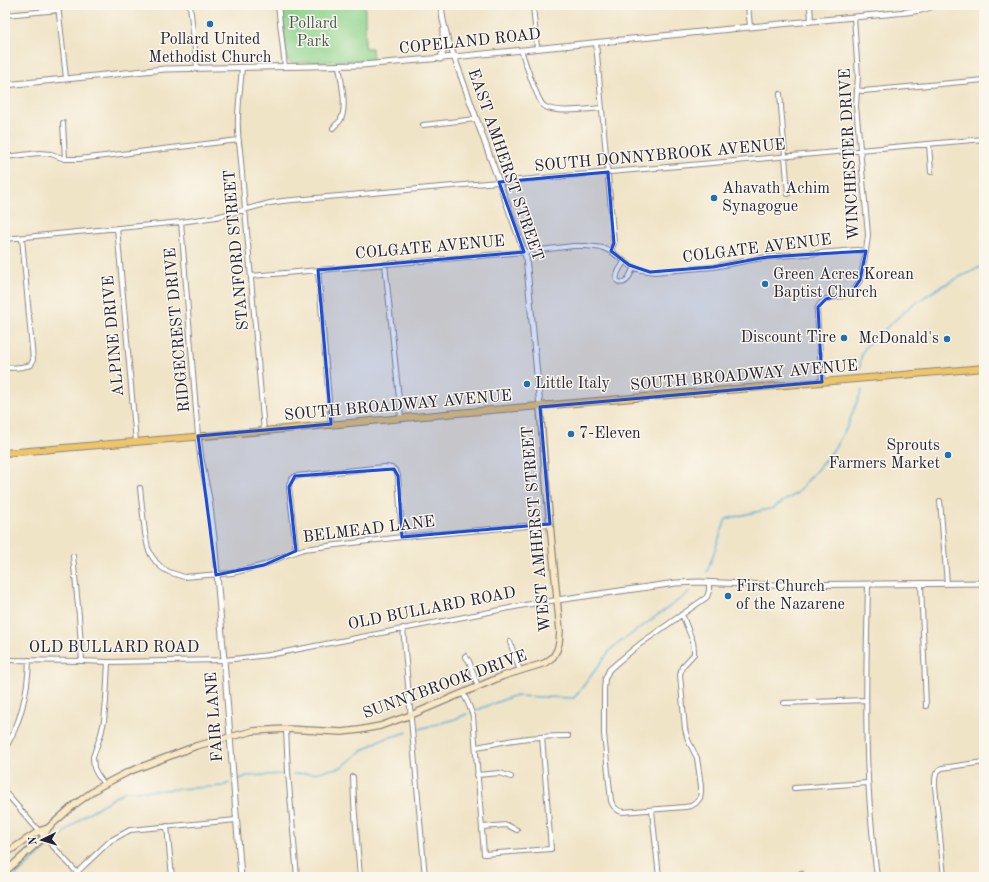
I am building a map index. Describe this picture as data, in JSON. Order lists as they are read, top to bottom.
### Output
{
  "streets": {
    "main road": ["SOUTH BROADWAY AVENUE", "WEST AMHERST STREET", "SUNNYBROOK DRIVE"],
    "street": [
      "COPELAND ROAD",
      "WINCHESTER DRIVE",
      "SOUTH DONNYBROOK AVENUE",
      "EAST AMHERST STREET",
      "COLGATE AVENUE",
      "STANFORD STREET",
      "RIDGECREST DRIVE",
      "ALPINE DRIVE",
      "BELMEAD LANE",
      "OLD BULLARD ROAD",
      "FAIR LANE"
    ]
  },
  "crossings": [
    ["COPELAND ROAD", "WINCHESTER DRIVE"],
    ["COPELAND ROAD", "EAST AMHERST STREET"],
    ["COPELAND ROAD", "STANFORD STREET"],
    ["WINCHESTER DRIVE", "SOUTH DONNYBROOK AVENUE"],
    ["WINCHESTER DRIVE", "COLGATE AVENUE"],
    ["WINCHESTER DRIVE", "SOUTH BROADWAY AVENUE"],
    ["SOUTH DONNYBROOK AVENUE", "EAST AMHERST STREET"],
    ["SOUTH DONNYBROOK AVENUE", "STANFORD STREET"],
    ["SOUTH DONNYBROOK AVENUE", "RIDGECREST DRIVE"],
    ["SOUTH DONNYBROOK AVENUE", "ALPINE DRIVE"],
    ["EAST AMHERST STREET", "COLGATE AVENUE"],
    ["EAST AMHERST STREET", "SOUTH BROADWAY AVENUE"],
    ["EAST AMHERST STREET", "WEST AMHERST STREET"],
    ["COLGATE AVENUE", "STANFORD STREET"],
    ["STANFORD STREET", "SOUTH BROADWAY AVENUE"],
    ["RIDGECREST DRIVE", "SOUTH BROADWAY AVENUE"],
    ["RIDGECREST DRIVE", "FAIR LANE"],
    ["ALPINE DRIVE", "SOUTH BROADWAY AVENUE"],
    ["SOUTH BROADWAY AVENUE", "WEST AMHERST STREET"],
    ["SOUTH BROADWAY AVENUE", "FAIR LANE"],
    ["WEST AMHERST STREET", "BELMEAD LANE"],
    ["WEST AMHERST STREET", "OLD BULLARD ROAD"],
    ["WEST AMHERST STREET", "SUNNYBROOK DRIVE"],
    ["BELMEAD LANE", "FAIR LANE"],
    ["OLD BULLARD ROAD", "FAIR LANE"],
    ["SUNNYBROOK DRIVE", "FAIR LANE"]
  ],
  "parks": ["Pollard Park"],
  "places": [
    "Pollard United Methodist Church",
    "Ahavath Achim Synagogue",
    "Green Acres Korean Baptist Church",
    "Discount Tire",
    "McDonald's",
    "Little Italy",
    "7-Eleven",
    "Sprouts Farmers Market",
    "First Church of the Nazarene"
  ],
  "north": "left"
}
